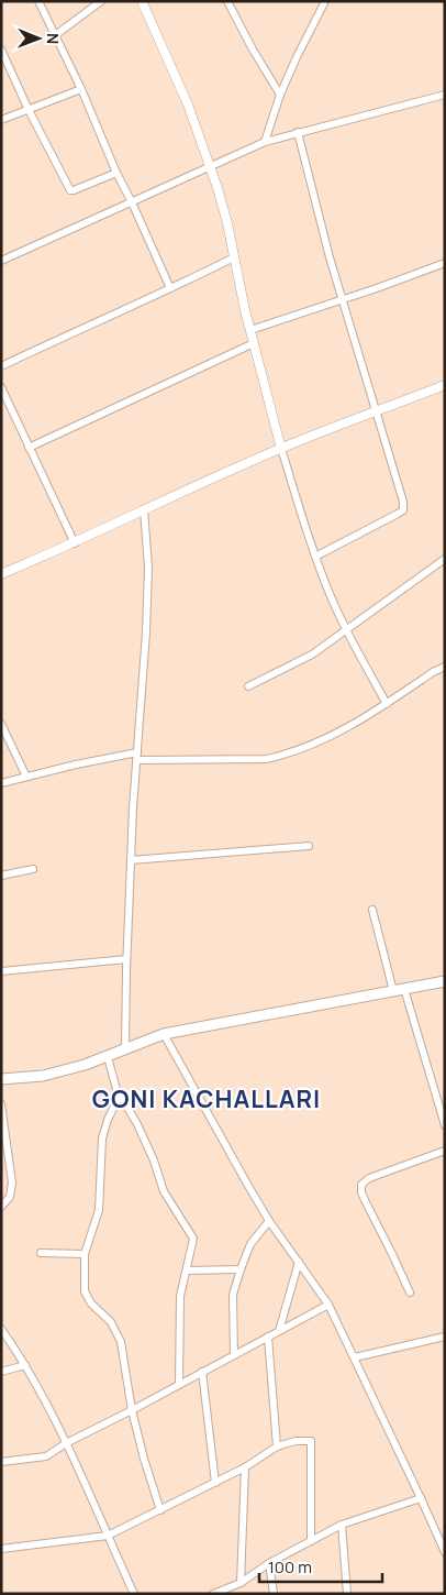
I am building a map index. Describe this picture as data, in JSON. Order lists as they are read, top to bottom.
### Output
{
  "districts": ["GONI KACHALLARI"],
  "scale_bar": "100 m",
  "north": "right"
}
